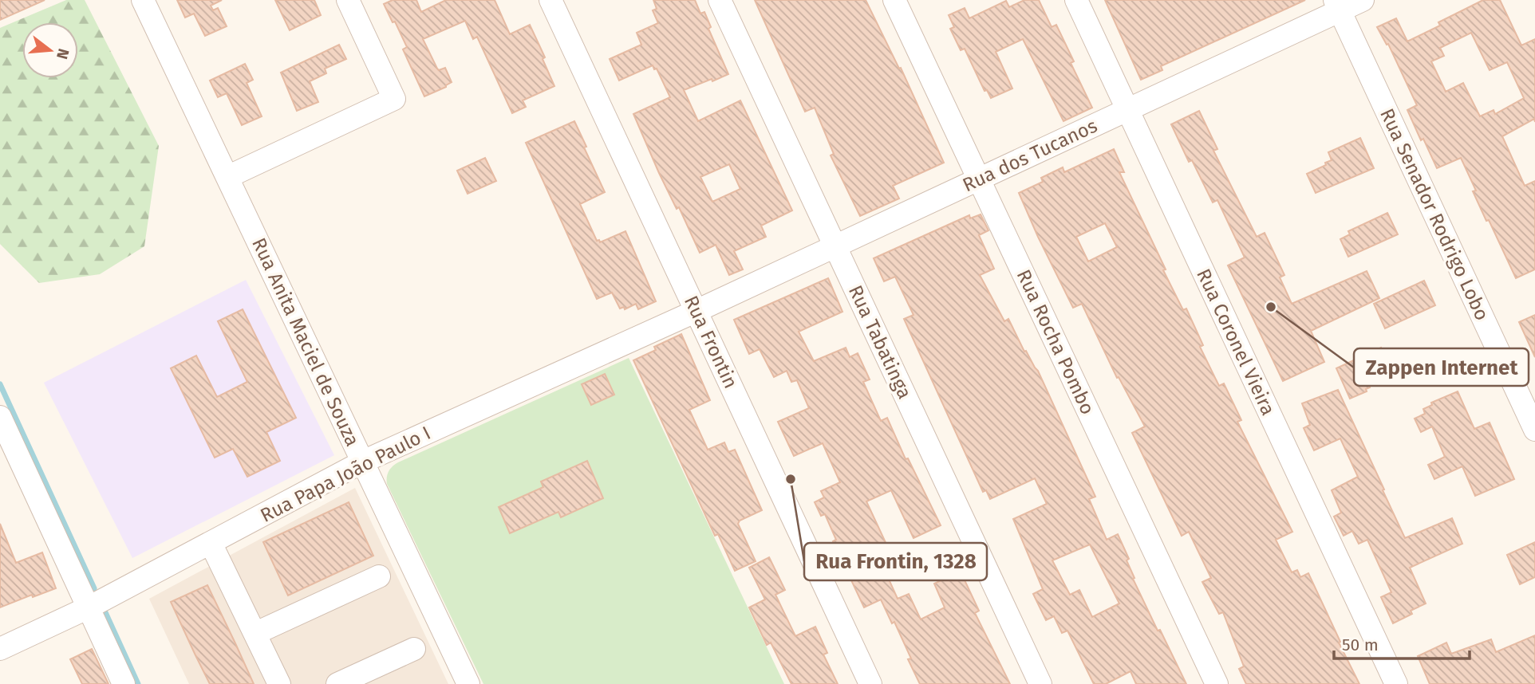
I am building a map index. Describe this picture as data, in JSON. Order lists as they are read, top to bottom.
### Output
{
  "streets": {
    "street": [
      "Rua dos Tucanos",
      "Rua Senador Rodrigo Lobo",
      "Rua Anita Maciel de Souza",
      "Rua Frontin",
      "Rua Tabatinga",
      "Rua Rocha Pombo",
      "Rua Coronel Vieira",
      "Rua Papa João Paulo I"
    ]
  },
  "crossings": [
    ["Rua dos Tucanos", "Rua Senador Rodrigo Lobo"],
    ["Rua dos Tucanos", "Rua Frontin"],
    ["Rua dos Tucanos", "Rua Tabatinga"],
    ["Rua dos Tucanos", "Rua Rocha Pombo"],
    ["Rua dos Tucanos", "Rua Coronel Vieira"],
    ["Rua dos Tucanos", "Rua Papa João Paulo I"],
    ["Rua Anita Maciel de Souza", "Rua Papa João Paulo I"],
    ["Rua Frontin", "Rua Papa João Paulo I"]
  ],
  "places": ["Zappen Internet", "Rua Frontin, 1328"],
  "scale_bar": "50 m",
  "north": "right"
}
